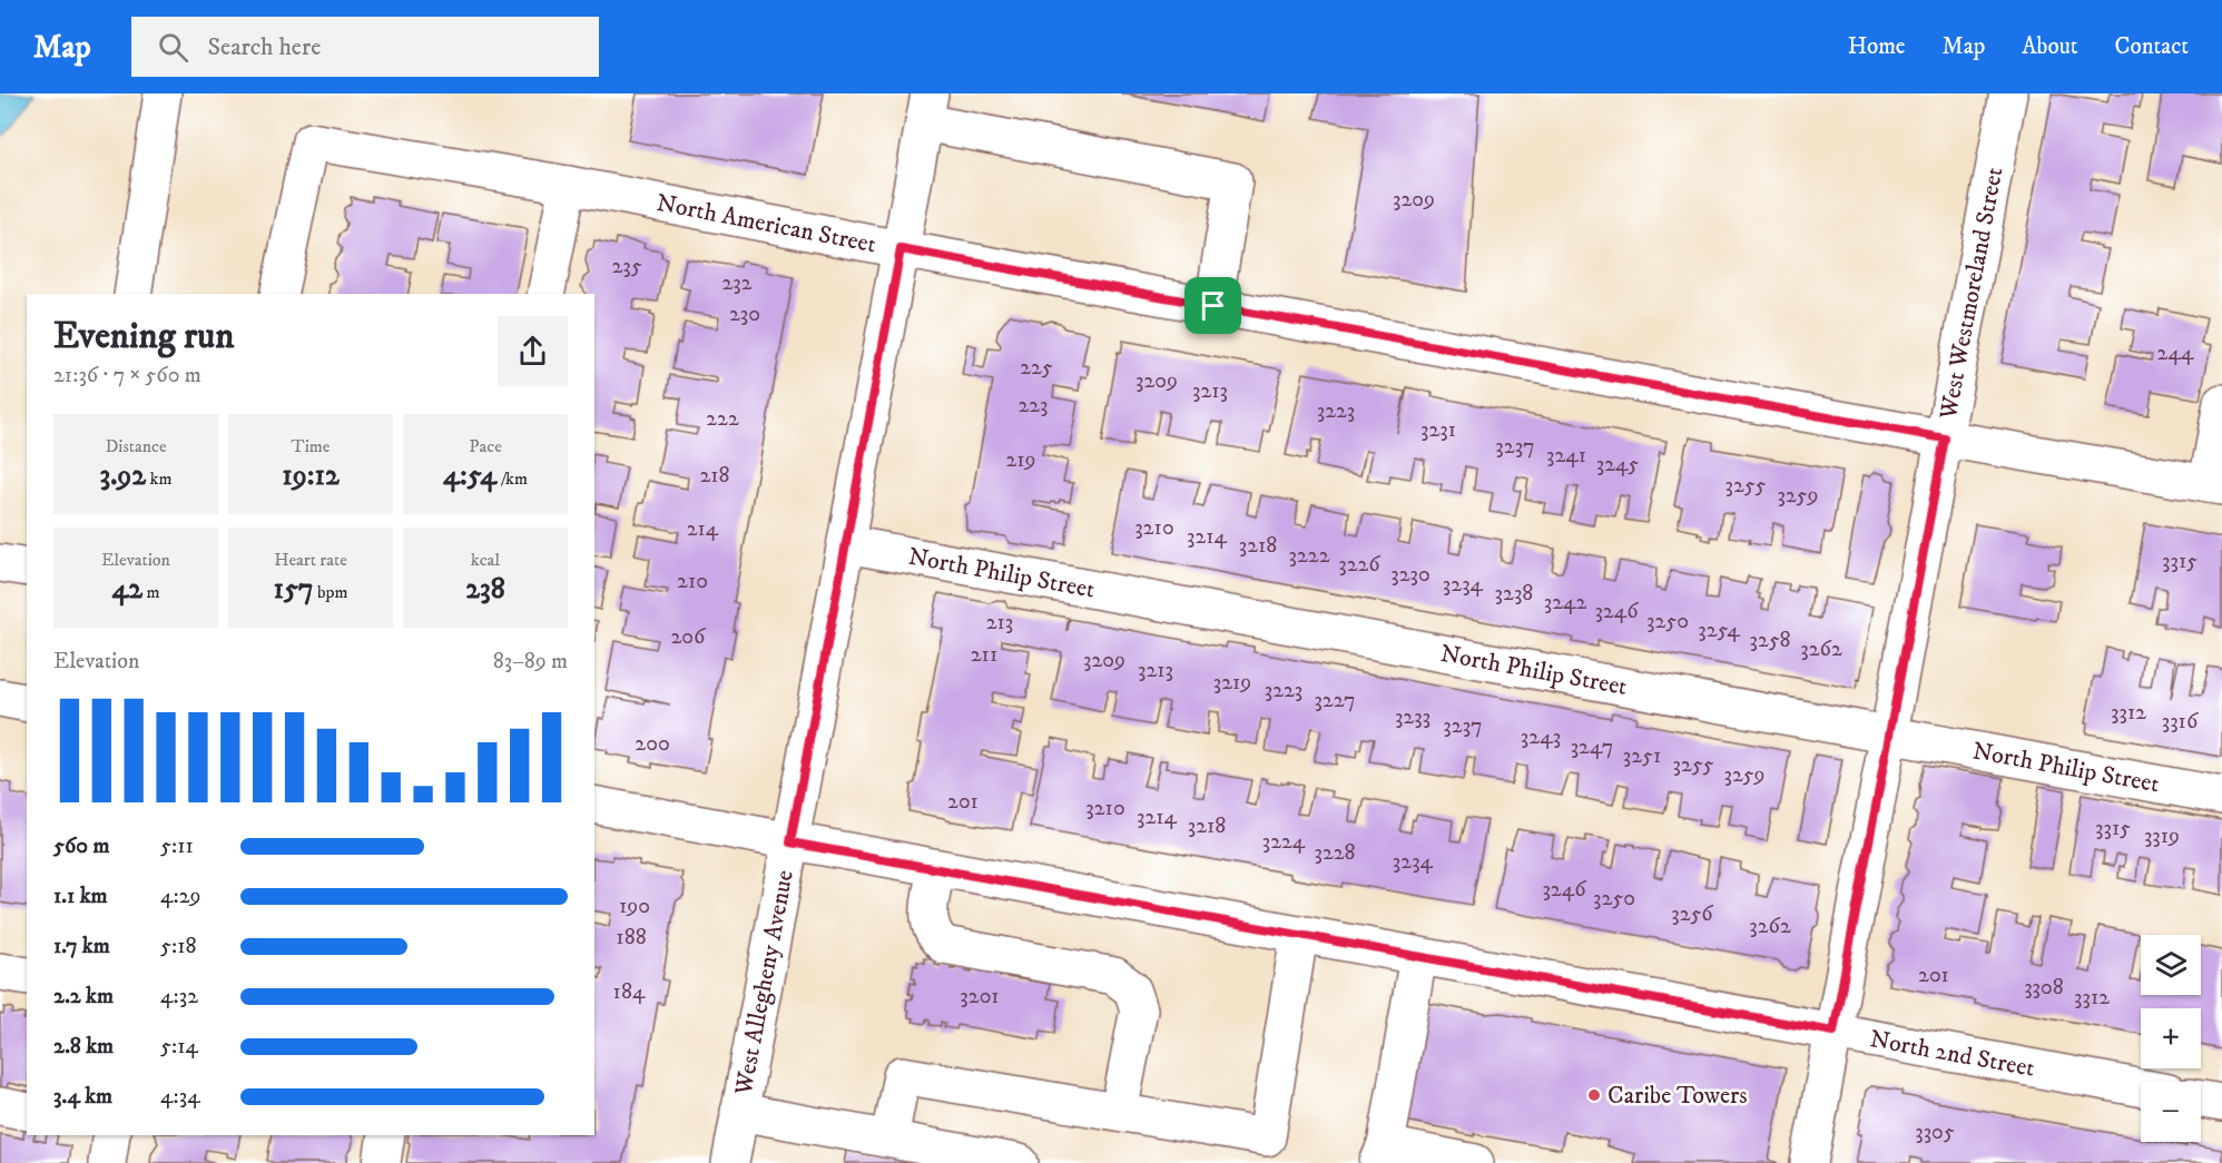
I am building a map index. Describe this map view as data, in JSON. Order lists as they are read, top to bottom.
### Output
{
  "streets": {
    "street": [
      "North American Street",
      "West Westmoreland Street",
      "North Philip Street",
      "West Allegheny Avenue",
      "North 2nd Street"
    ]
  },
  "crossings": [
    ["North American Street", "West Westmoreland Street"],
    ["North American Street", "West Allegheny Avenue"],
    ["West Westmoreland Street", "North Philip Street"],
    ["West Westmoreland Street", "North 2nd Street"],
    ["North Philip Street", "West Allegheny Avenue"],
    ["West Allegheny Avenue", "North 2nd Street"]
  ],
  "places": ["Caribe Towers"],
  "house_numbers": [
    "3209",
    "235",
    "232",
    "230",
    "244",
    "225",
    "3209",
    "3213",
    "223",
    "3223",
    "222",
    "3231",
    "3237",
    "3241",
    "219",
    "3245",
    "218",
    "3255",
    "3259",
    "3210",
    "214",
    "3214",
    "3218",
    "3222",
    "3315",
    "3226",
    "3230",
    "210",
    "3234",
    "3238",
    "3242",
    "3246",
    "3250",
    "213",
    "3254",
    "206",
    "3258",
    "3262",
    "211",
    "3209",
    "3213",
    "3219",
    "3223",
    "3227",
    "3312",
    "3233",
    "3316",
    "3237",
    "3243",
    "200",
    "3247",
    "3251",
    "3255",
    "3259",
    "201",
    "3210",
    "3214",
    "3218",
    "3315",
    "3319",
    "3224",
    "3228",
    "3234",
    "3246",
    "3250",
    "190",
    "3256",
    "3262",
    "188",
    "201",
    "3308",
    "184",
    "3201",
    "3312",
    "3305"
  ],
  "page": {
    "header": "Map",
    "search": "Search here",
    "nav": [
      "Home",
      "Map",
      "About",
      "Contact"
    ],
    "heading": ["Evening run", "21:36 · 7 × 560 m"],
    "stats": [
      ["Distance", "3.92 km"],
      ["Time", "19:12"],
      ["Pace", "4:54 /km"],
      ["Elevation", "42 m"],
      ["Heart rate", "157 bpm"],
      ["kcal", "238"]
    ],
    "chart": ["Elevation", "83–89 m"],
    "list": [
      {
        "name": "560 m",
        "note": "5:11"
      },
      {
        "name": "1.1 km",
        "note": "4:29"
      },
      {
        "name": "1.7 km",
        "note": "5:18"
      },
      {
        "name": "2.2 km",
        "note": "4:32"
      },
      {
        "name": "2.8 km",
        "note": "5:14"
      },
      {
        "name": "3.4 km",
        "note": "4:34"
      }
    ],
    "map_buttons": ["+", "−"]
  }
}
